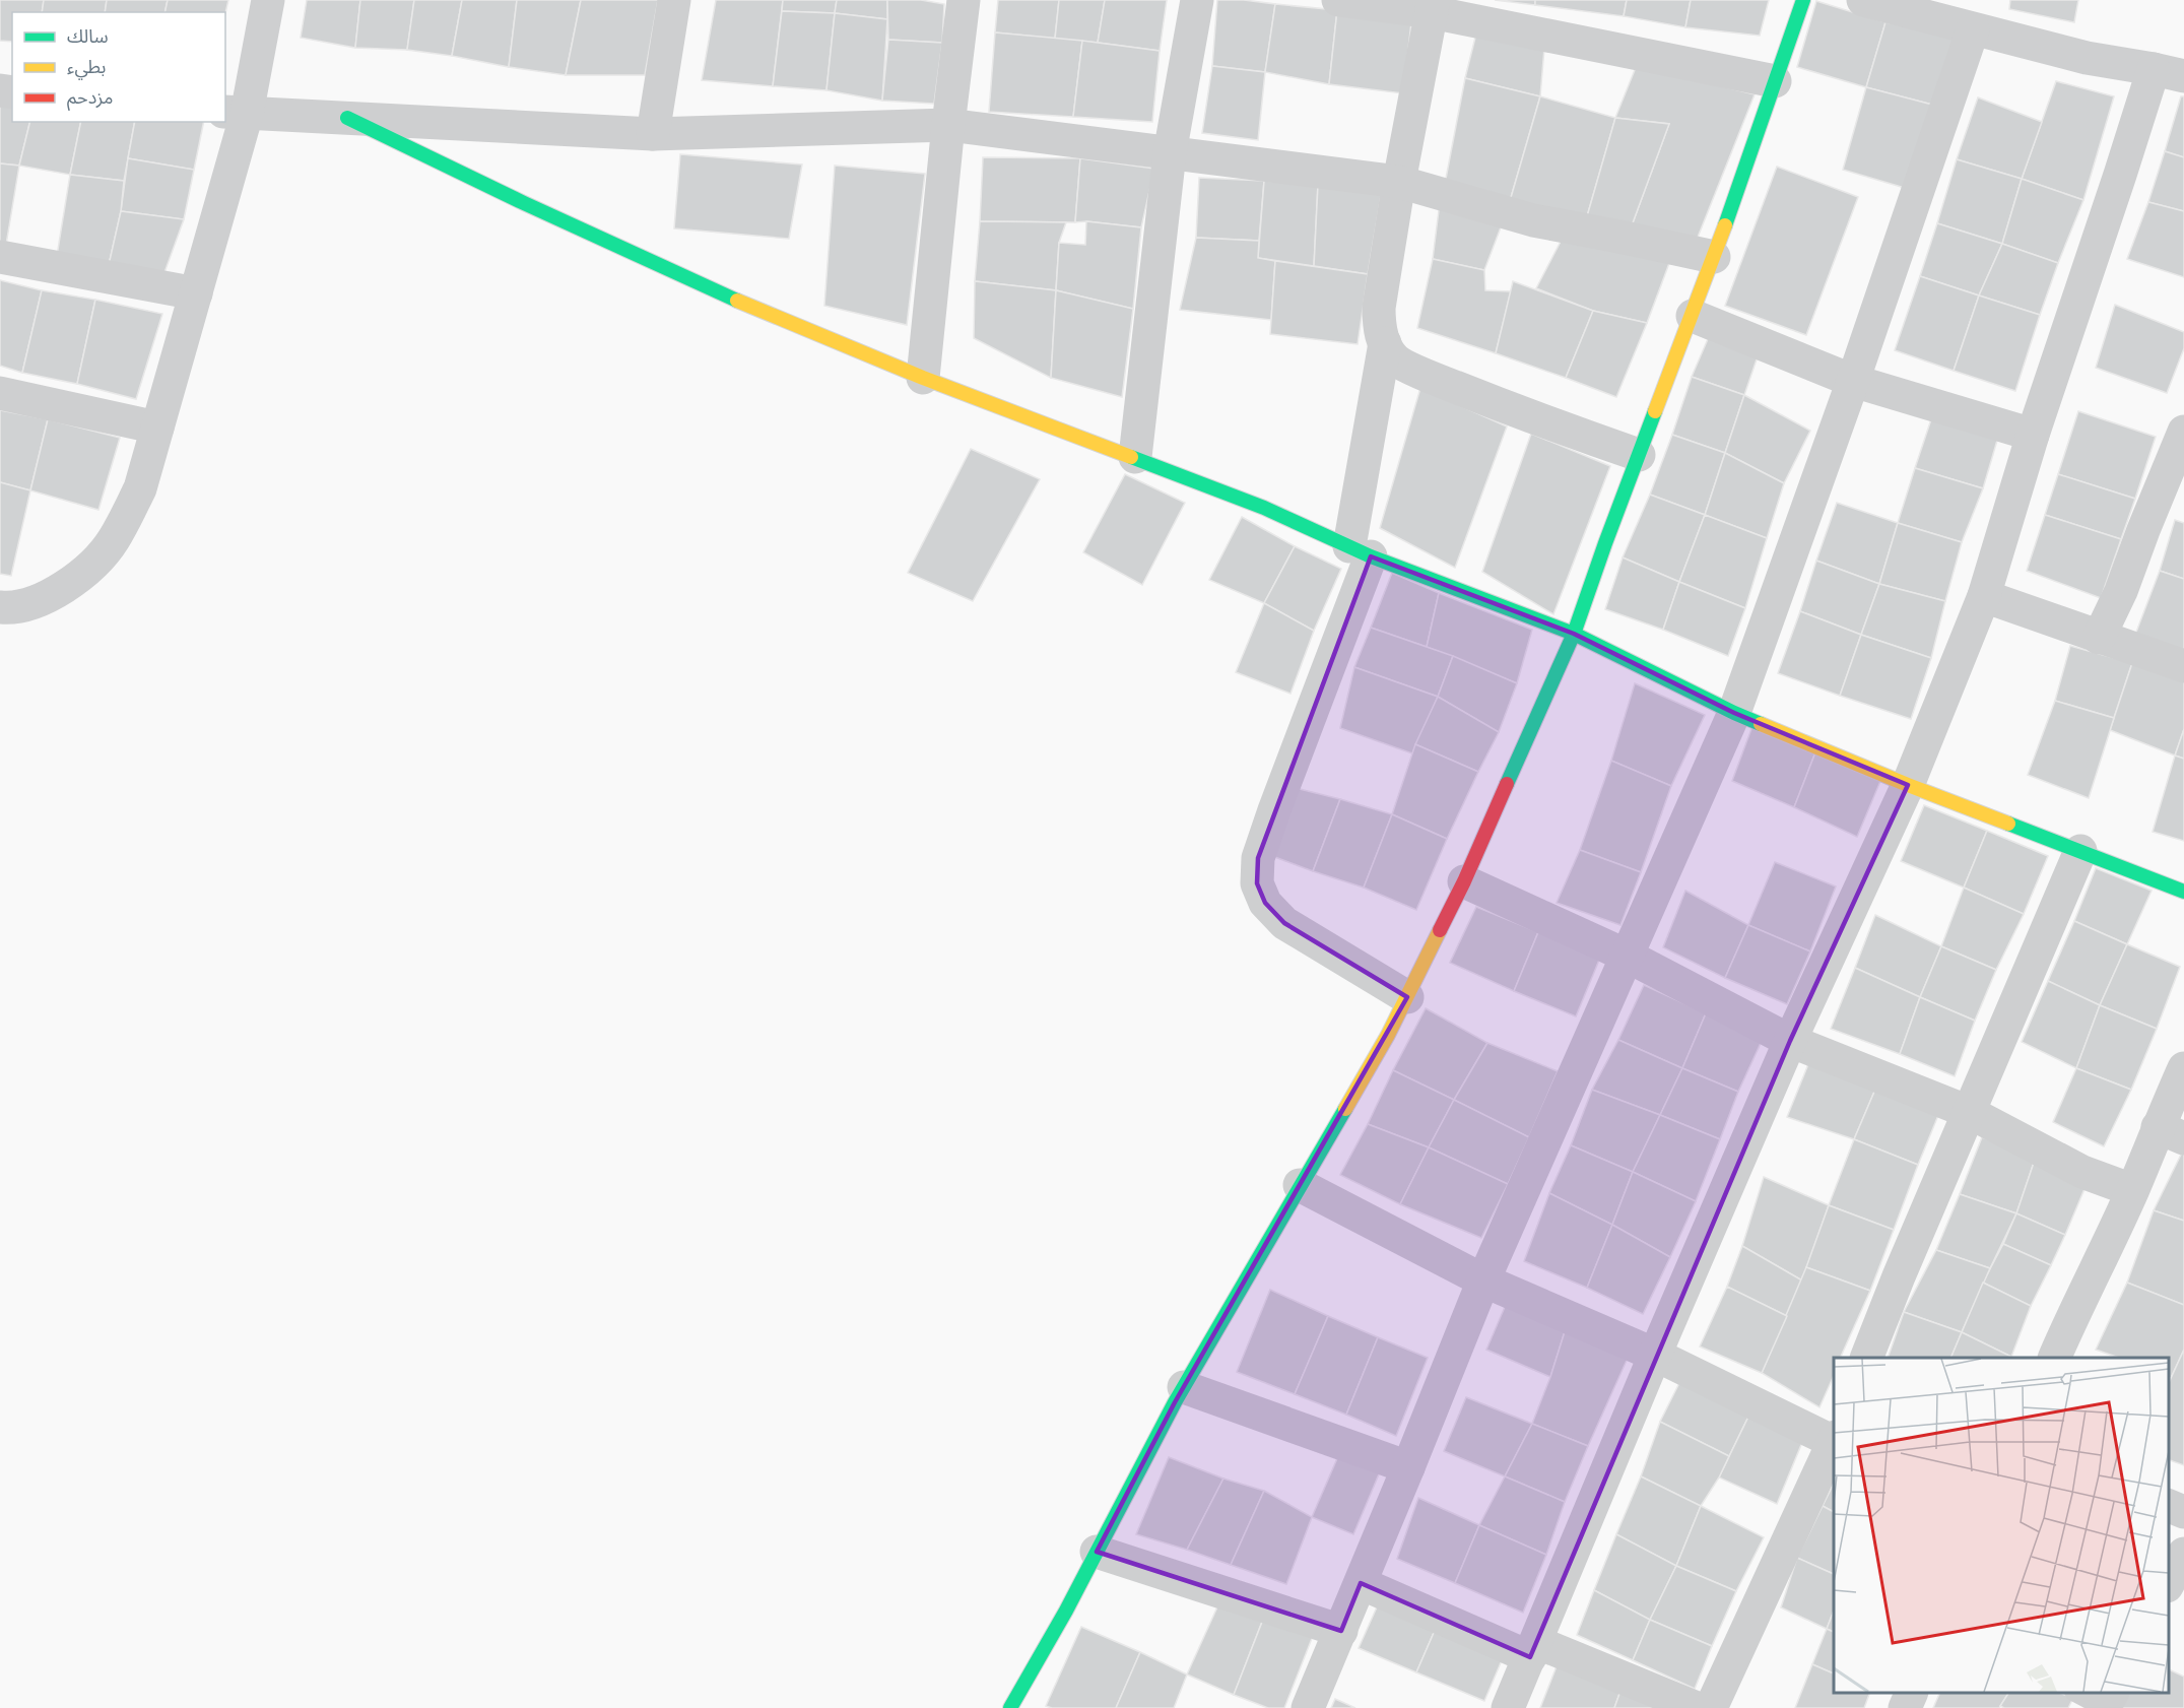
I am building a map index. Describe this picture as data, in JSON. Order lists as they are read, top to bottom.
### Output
{
  "legend": ["سالك", "بطيء", "مزدحم"]
}
